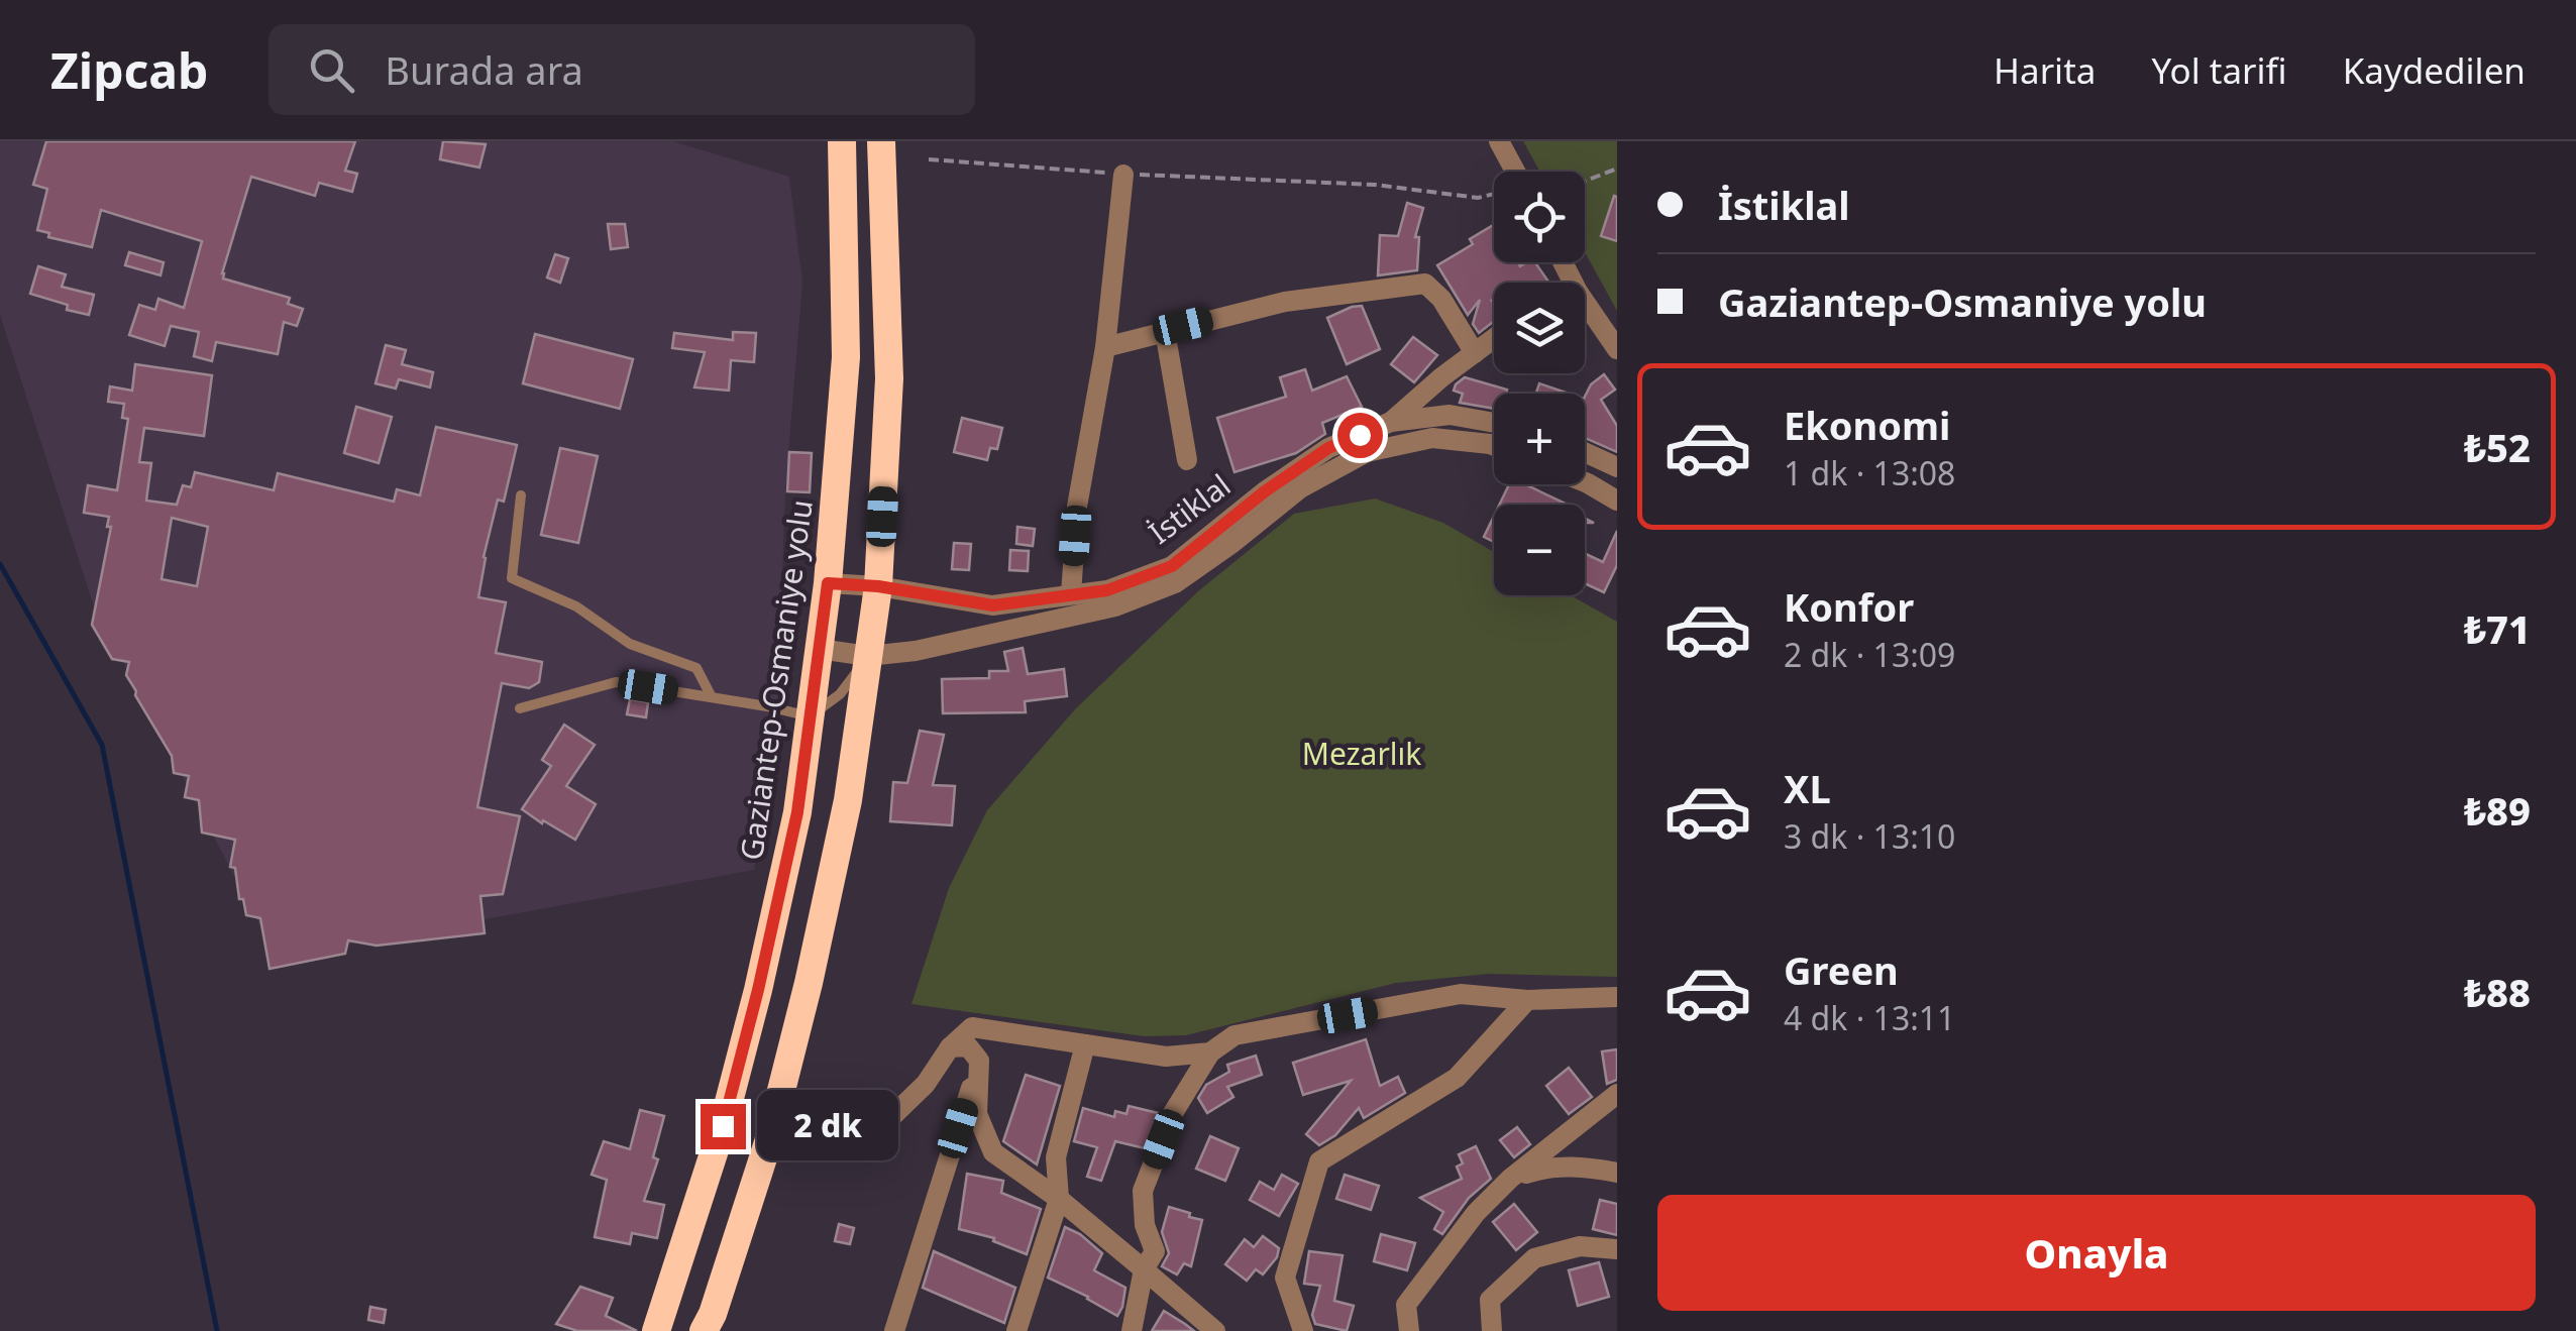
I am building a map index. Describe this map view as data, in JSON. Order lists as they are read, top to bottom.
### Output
{
  "streets": {
    "highway": ["Gaziantep-Osmaniye yolu"],
    "street": ["İstiklal"]
  },
  "crossings": [
    ["İstiklal", "Gaziantep-Osmaniye yolu"]
  ],
  "parks": ["Mezarlık"],
  "page": {
    "header": "Zipcab",
    "search": "Burada ara",
    "nav": ["Harita", "Yol tarifi", "Kaydedilen"],
    "banner": ["İstiklal", "Gaziantep-Osmaniye yolu"],
    "map_buttons": ["+", "−"],
    "list": [
      {
        "name": "Ekonomi",
        "note": "1 dk · 13:08",
        "value": "₺52"
      },
      {
        "name": "Konfor",
        "note": "2 dk · 13:09",
        "value": "₺71"
      },
      {
        "name": "XL",
        "note": "3 dk · 13:10",
        "value": "₺89"
      },
      {
        "name": "Green",
        "note": "4 dk · 13:11",
        "value": "₺88"
      }
    ],
    "bubble": "2 dk",
    "buttons": "Onayla"
  }
}
